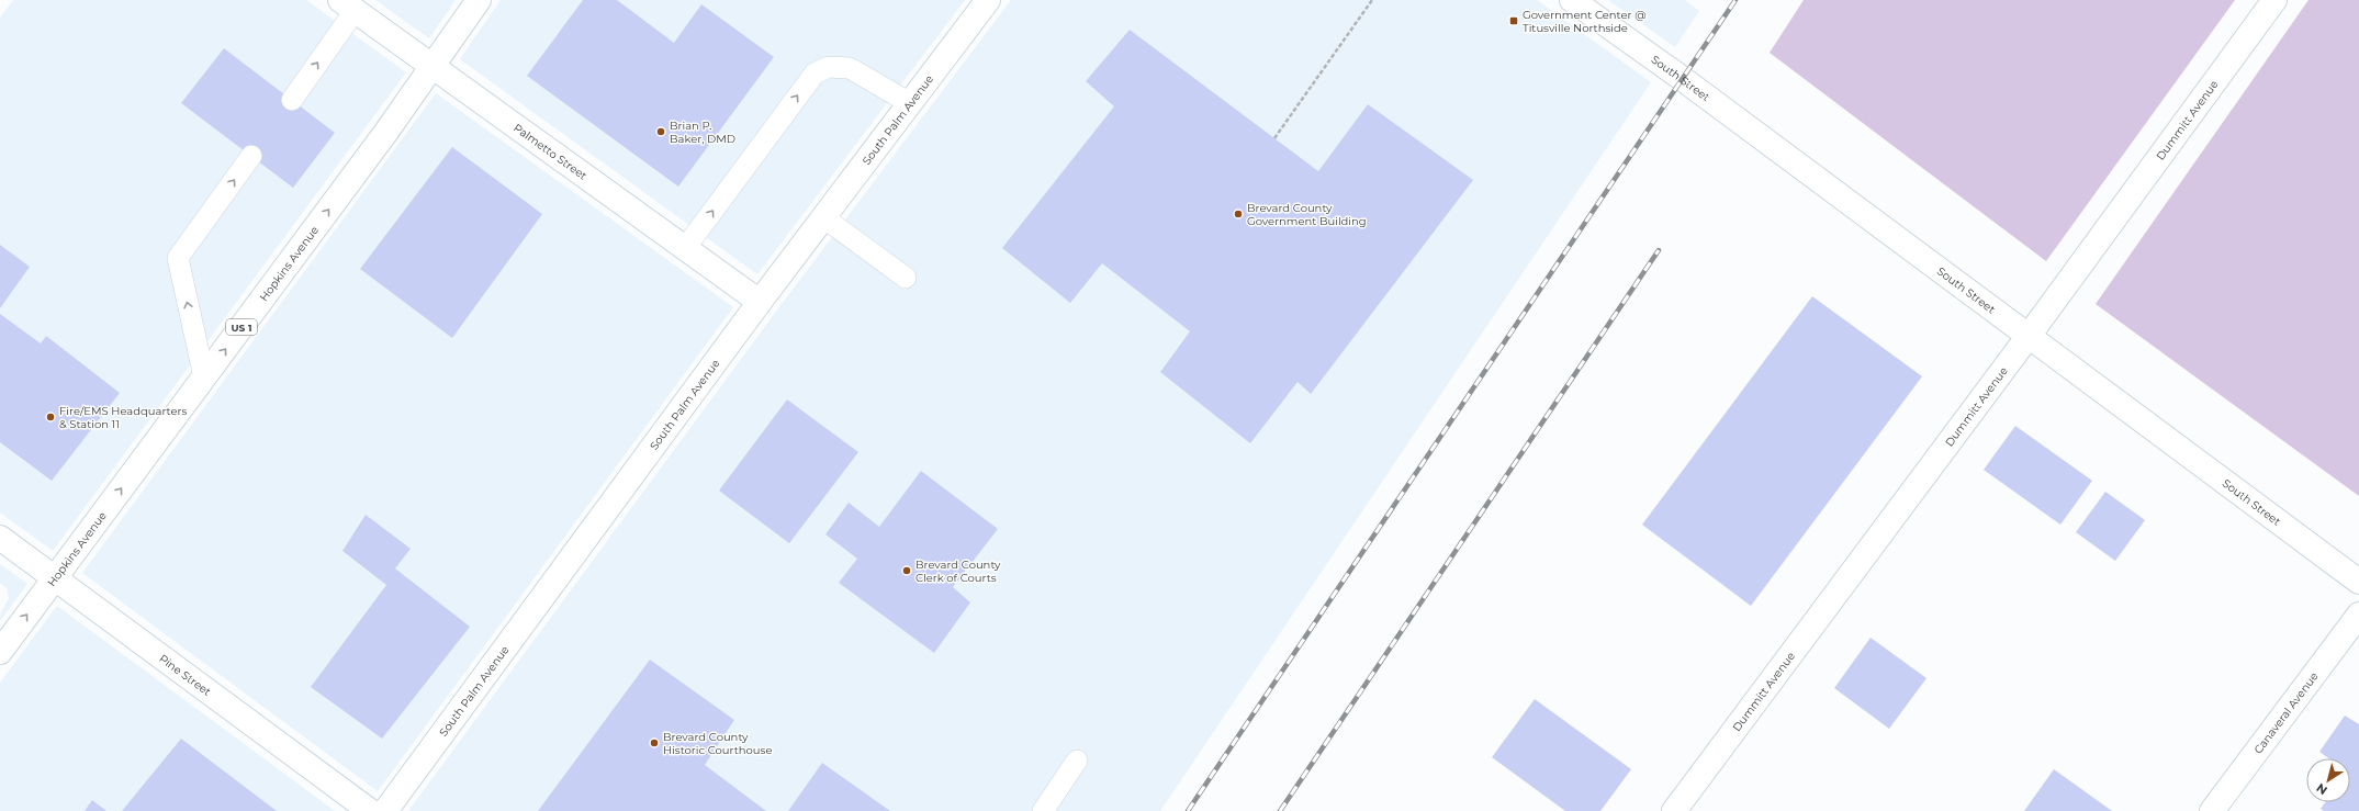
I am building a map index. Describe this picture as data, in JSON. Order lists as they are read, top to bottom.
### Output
{
  "streets": {
    "street": [
      "South Street",
      "South Palm Avenue",
      "Dummitt Avenue",
      "Palmetto Street",
      "Hopkins Avenue",
      "US 1",
      "Pine Street",
      "Canaveral Avenue"
    ]
  },
  "crossings": [
    ["South Street", "Dummitt Avenue"],
    ["South Palm Avenue", "Palmetto Street"],
    ["Palmetto Street", "Hopkins Avenue"],
    ["Hopkins Avenue", "Pine Street"]
  ],
  "one_way": ["Hopkins Avenue"],
  "places": {
    "transit": ["Government Center @ Titusville Northside"],
    "other": [
      "Brian P. Baker, DMD",
      "Brevard County Government Building",
      "Fire/EMS Headquarters & Station 11",
      "Brevard County Clerk of Courts",
      "Brevard County Historic Courthouse"
    ]
  },
  "north": "bottom left"
}
